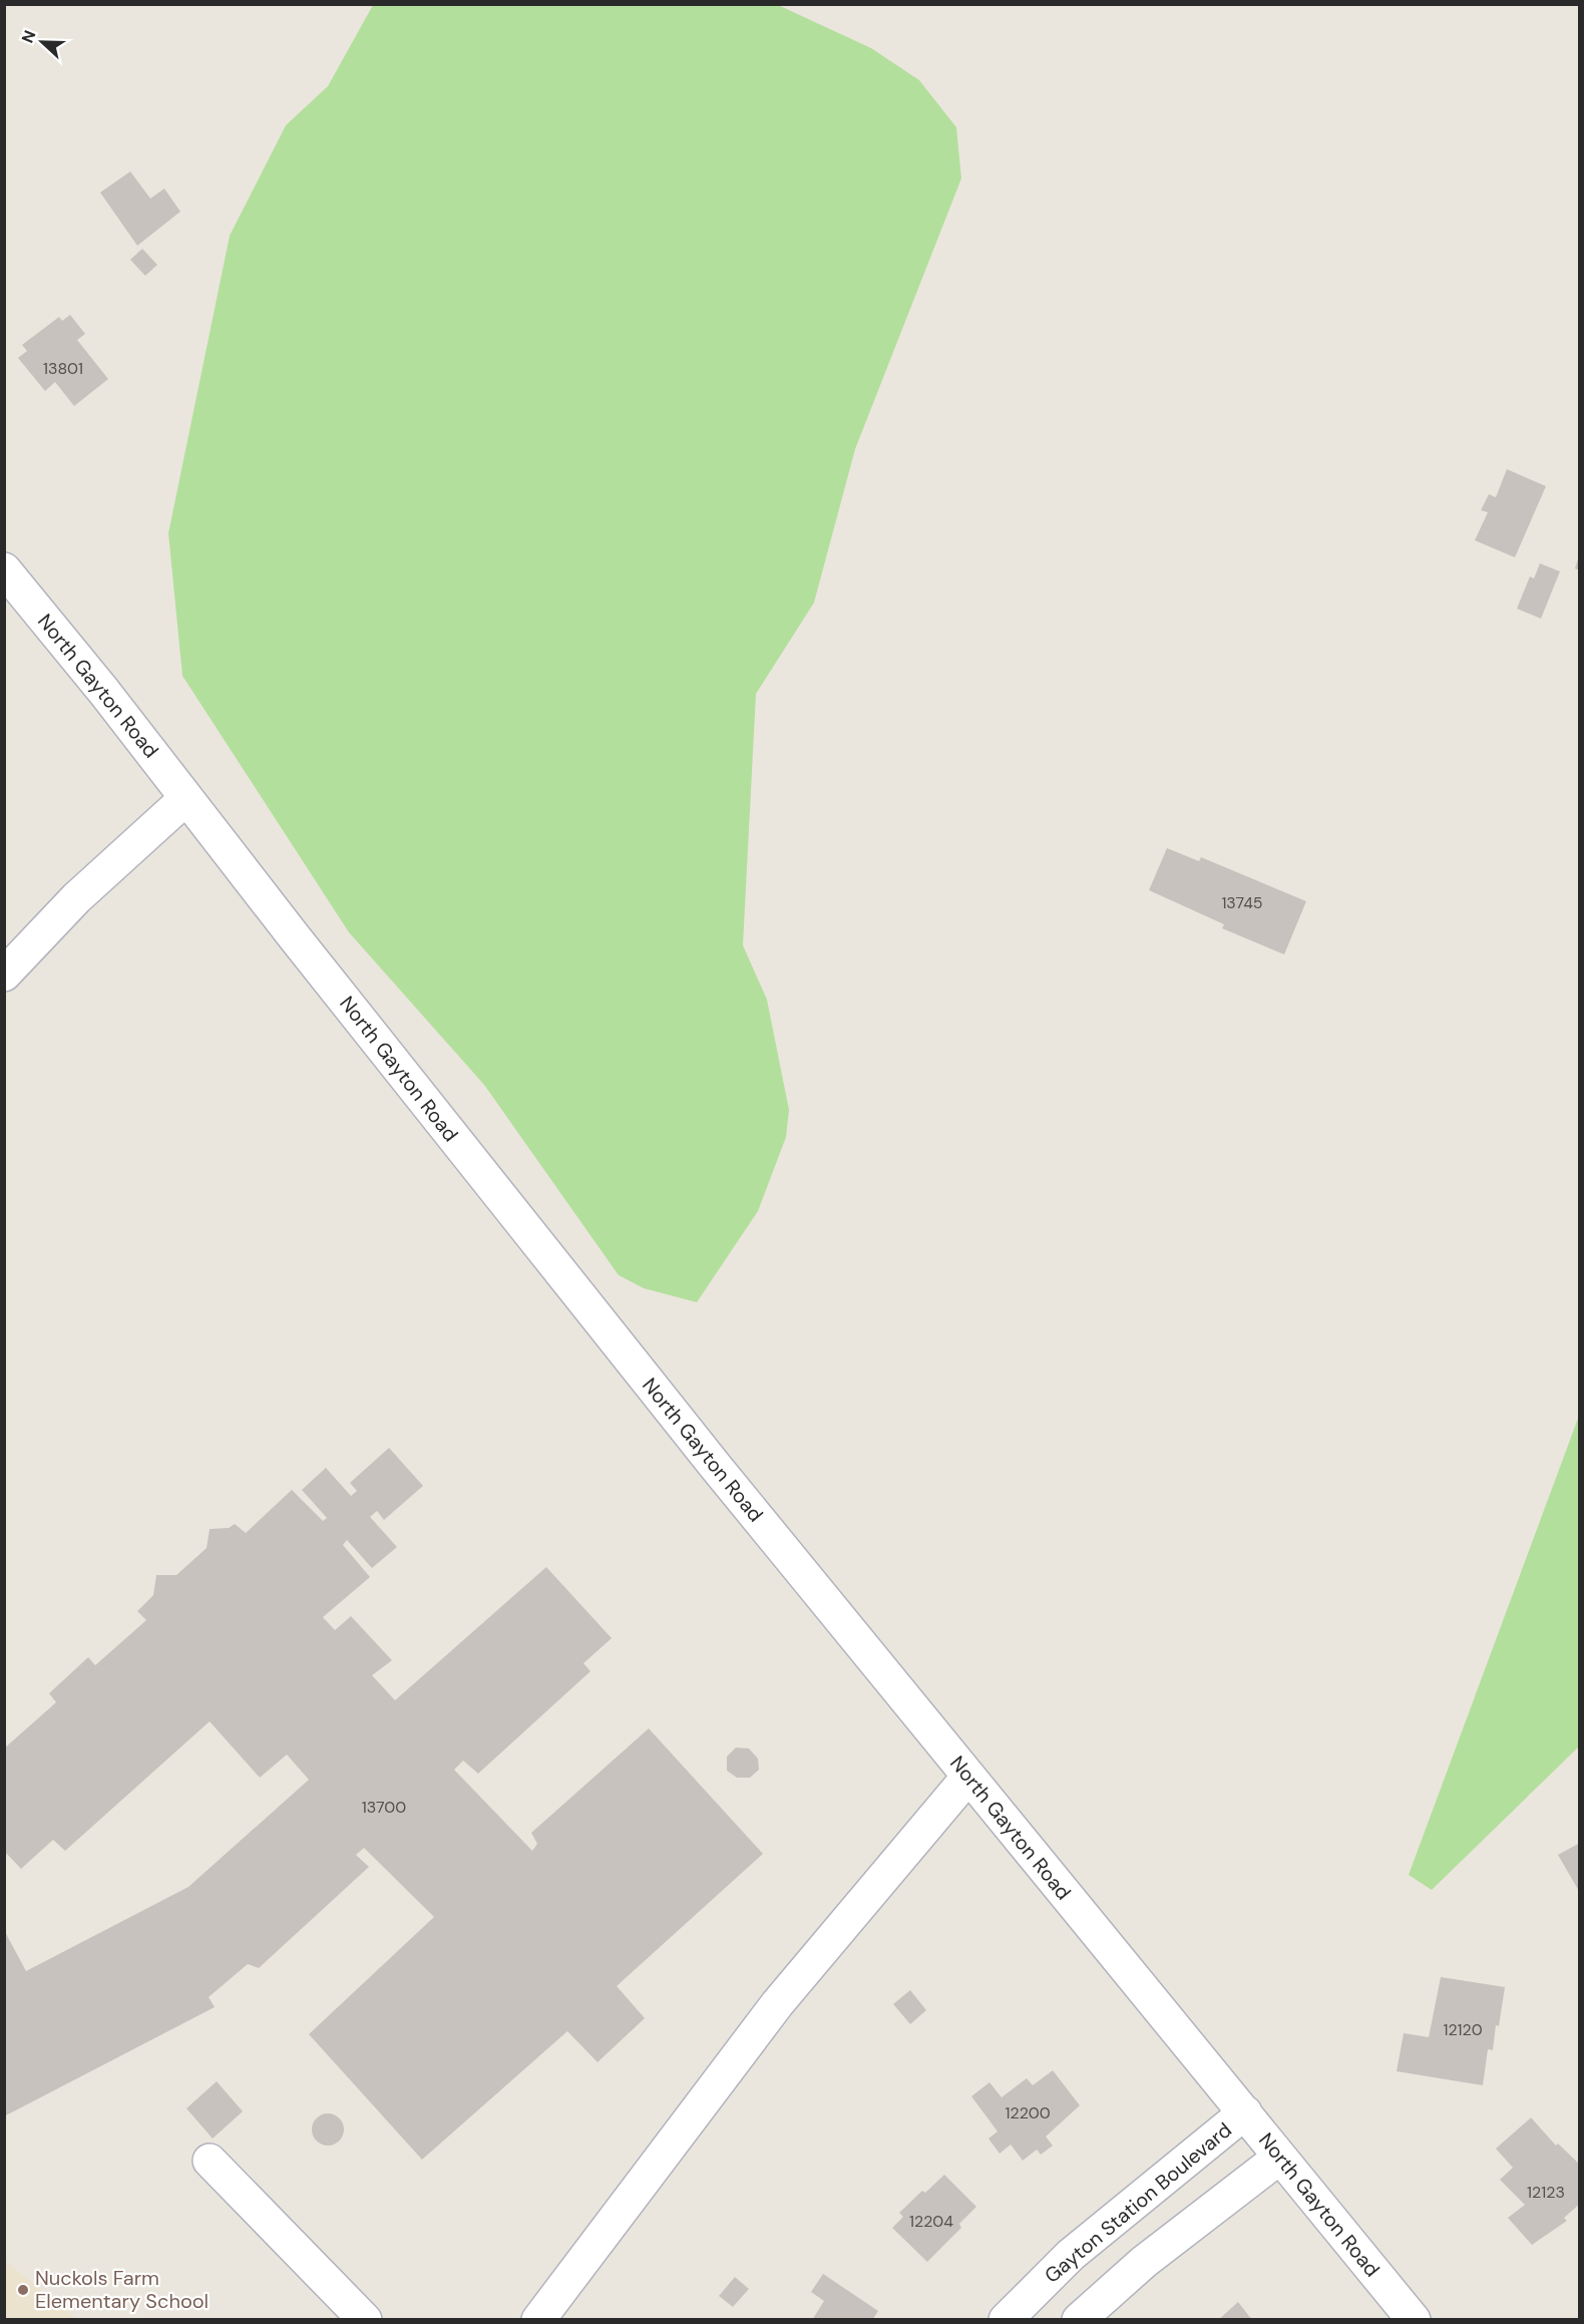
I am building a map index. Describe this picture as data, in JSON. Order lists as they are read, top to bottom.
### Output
{
  "streets": {
    "street": ["North Gayton Road", "Gayton Station Boulevard"]
  },
  "crossings": [
    ["North Gayton Road", "Gayton Station Boulevard"]
  ],
  "places": ["Nuckols Farm Elementary School"],
  "house_numbers": [
    "13801",
    "13745",
    "13700",
    "12120",
    "12200",
    "12123",
    "12204"
  ],
  "north": "left"
}
